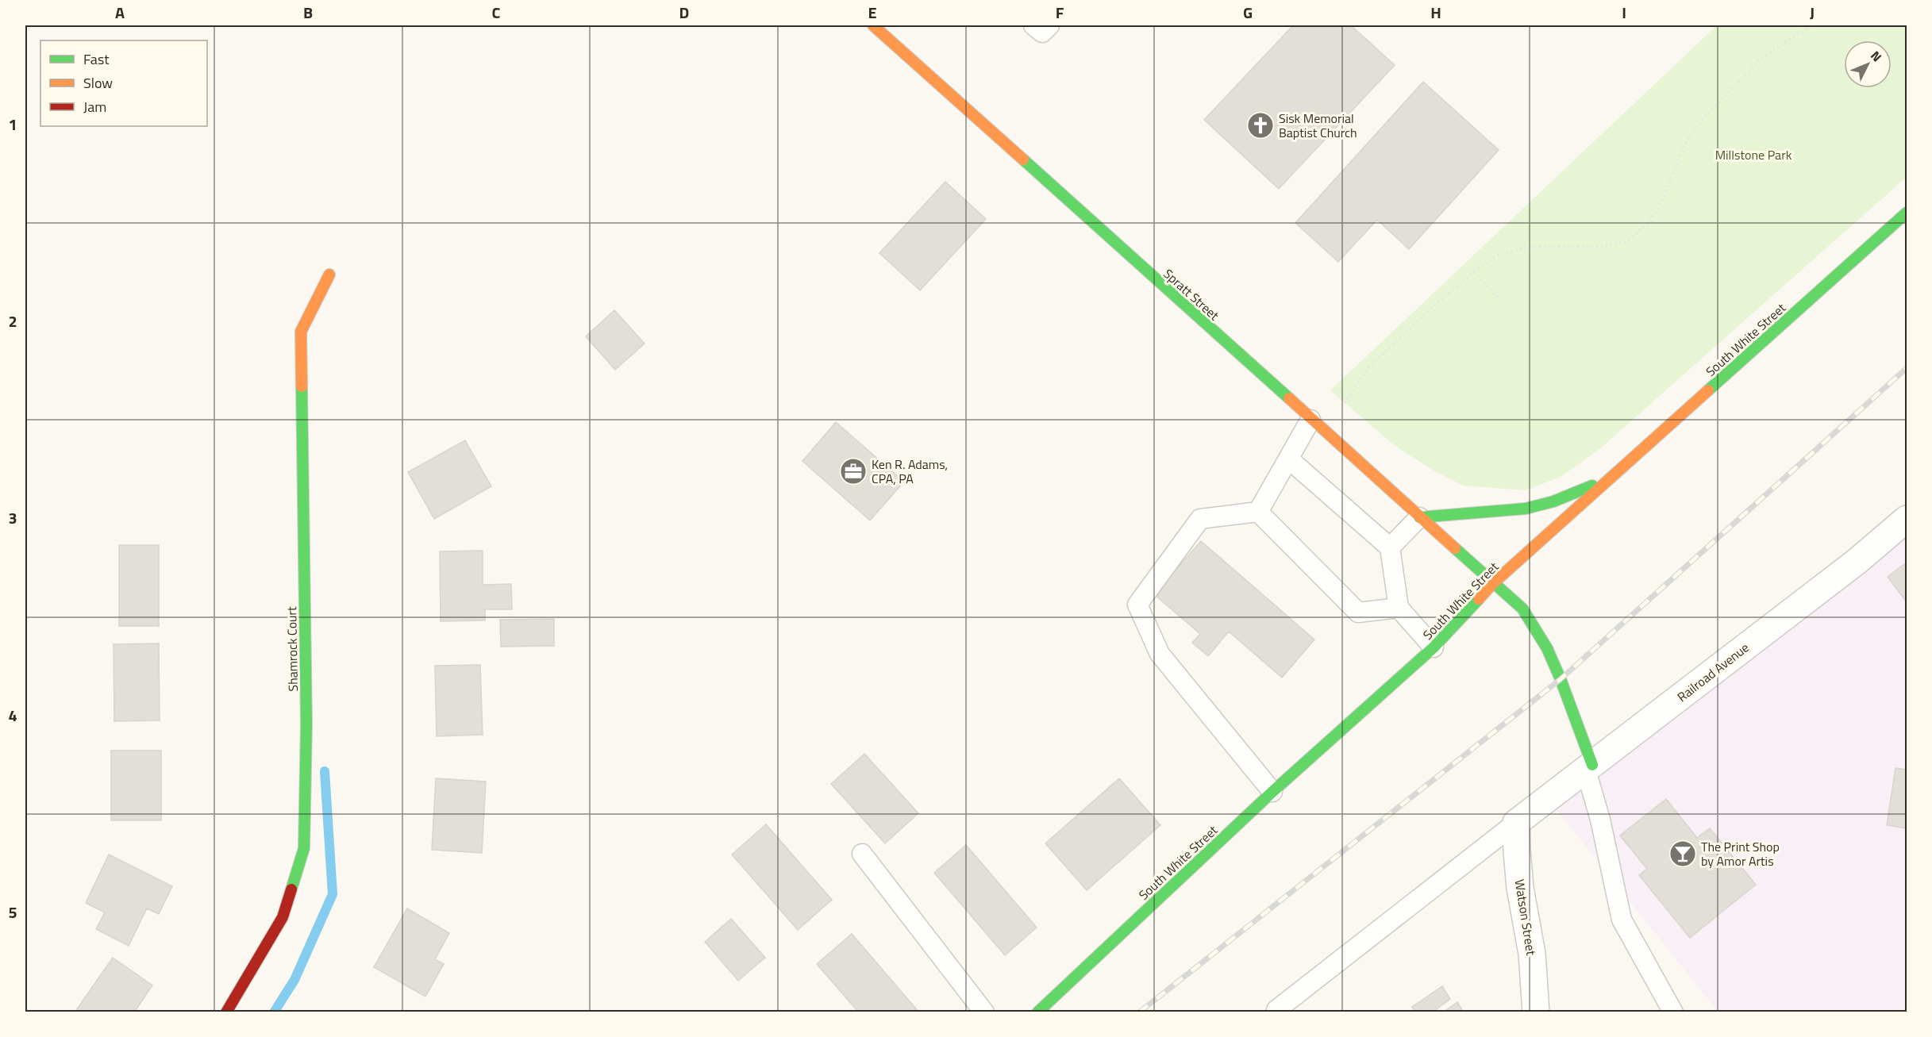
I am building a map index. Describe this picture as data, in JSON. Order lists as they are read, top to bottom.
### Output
{
  "streets": {
    "street": [
      "Spratt Street",
      "South White Street",
      "Shamrock Court",
      "Railroad Avenue",
      "Watson Street"
    ]
  },
  "crossings": [
    ["Spratt Street", "South White Street"],
    ["Spratt Street", "Railroad Avenue"],
    ["Railroad Avenue", "Watson Street"]
  ],
  "parks": ["Millstone Park"],
  "places": {
    "church": ["Sisk Memorial Baptist Church"],
    "office": ["Ken R. Adams, CPA, PA"],
    "bar": ["The Print Shop by Amor Artis"]
  },
  "legend": ["Fast", "Slow", "Jam"],
  "north": "top right",
  "grid": {
    "columns": [
      "A",
      "B",
      "C",
      "D",
      "E",
      "F",
      "G",
      "H",
      "I",
      "J"
    ],
    "rows": [
      "1",
      "2",
      "3",
      "4",
      "5"
    ]
  }
}
